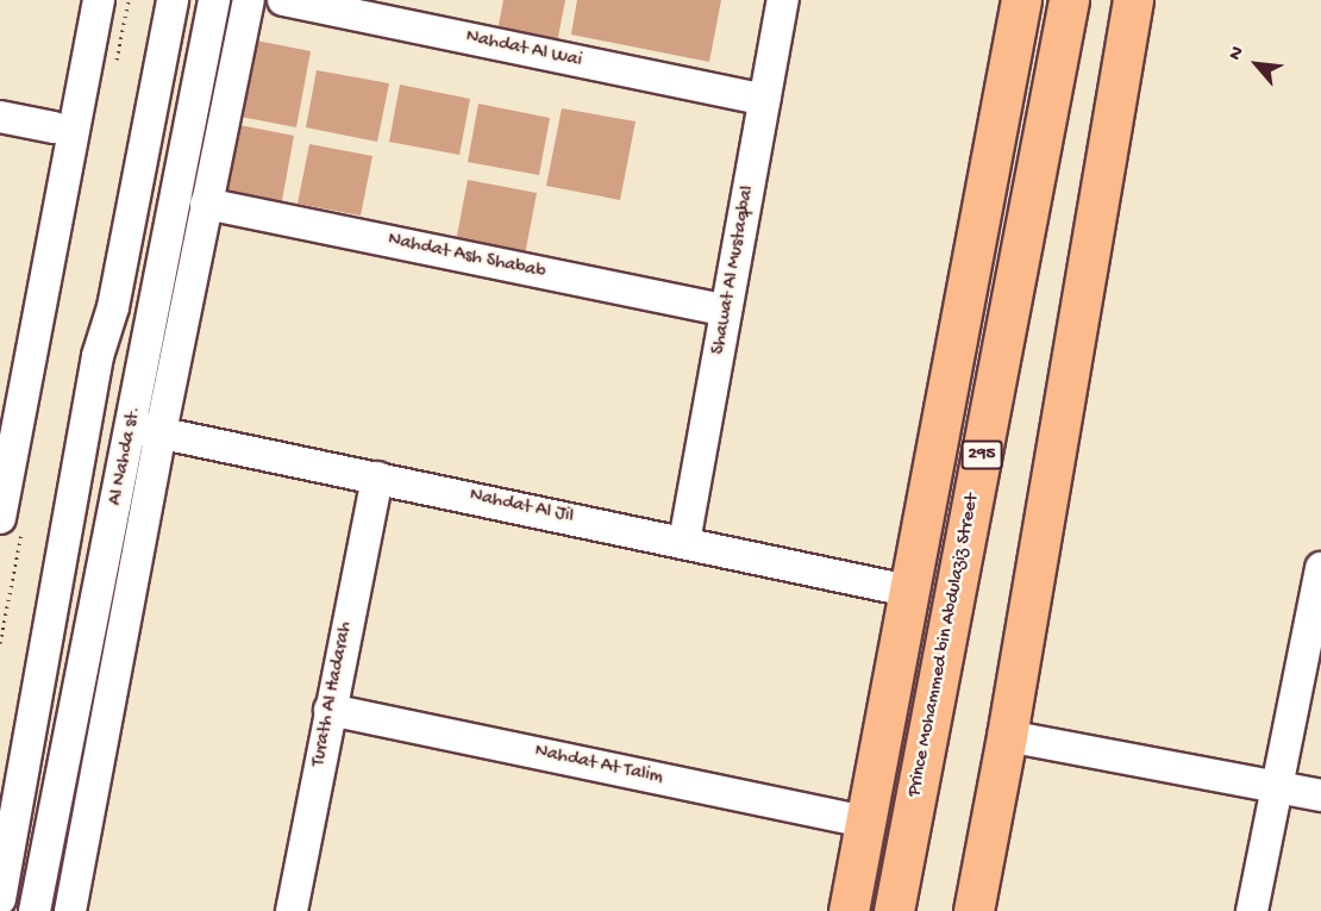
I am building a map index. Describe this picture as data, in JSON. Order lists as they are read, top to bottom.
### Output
{
  "streets": {
    "main road": ["295", "Prince Mohammed bin Abdulaziz Street"],
    "street": [
      "Nahdat Al Wai",
      "Nahdat Ash Shabab",
      "Shawat Al Mustaqbal",
      "Al Nahda st.",
      "Nahdat Al Jil",
      "Turath Al Hadarah",
      "Nahdat At Talim"
    ]
  },
  "crossings": [
    ["Nahdat Al Wai", "Shawat Al Mustaqbal"],
    ["Nahdat Ash Shabab", "Shawat Al Mustaqbal"],
    ["Shawat Al Mustaqbal", "Nahdat Al Jil"],
    ["Al Nahda st.", "Nahdat Al Jil"],
    ["Nahdat Al Jil", "Turath Al Hadarah"],
    ["Turath Al Hadarah", "Nahdat At Talim"]
  ],
  "north": "top left"
}
